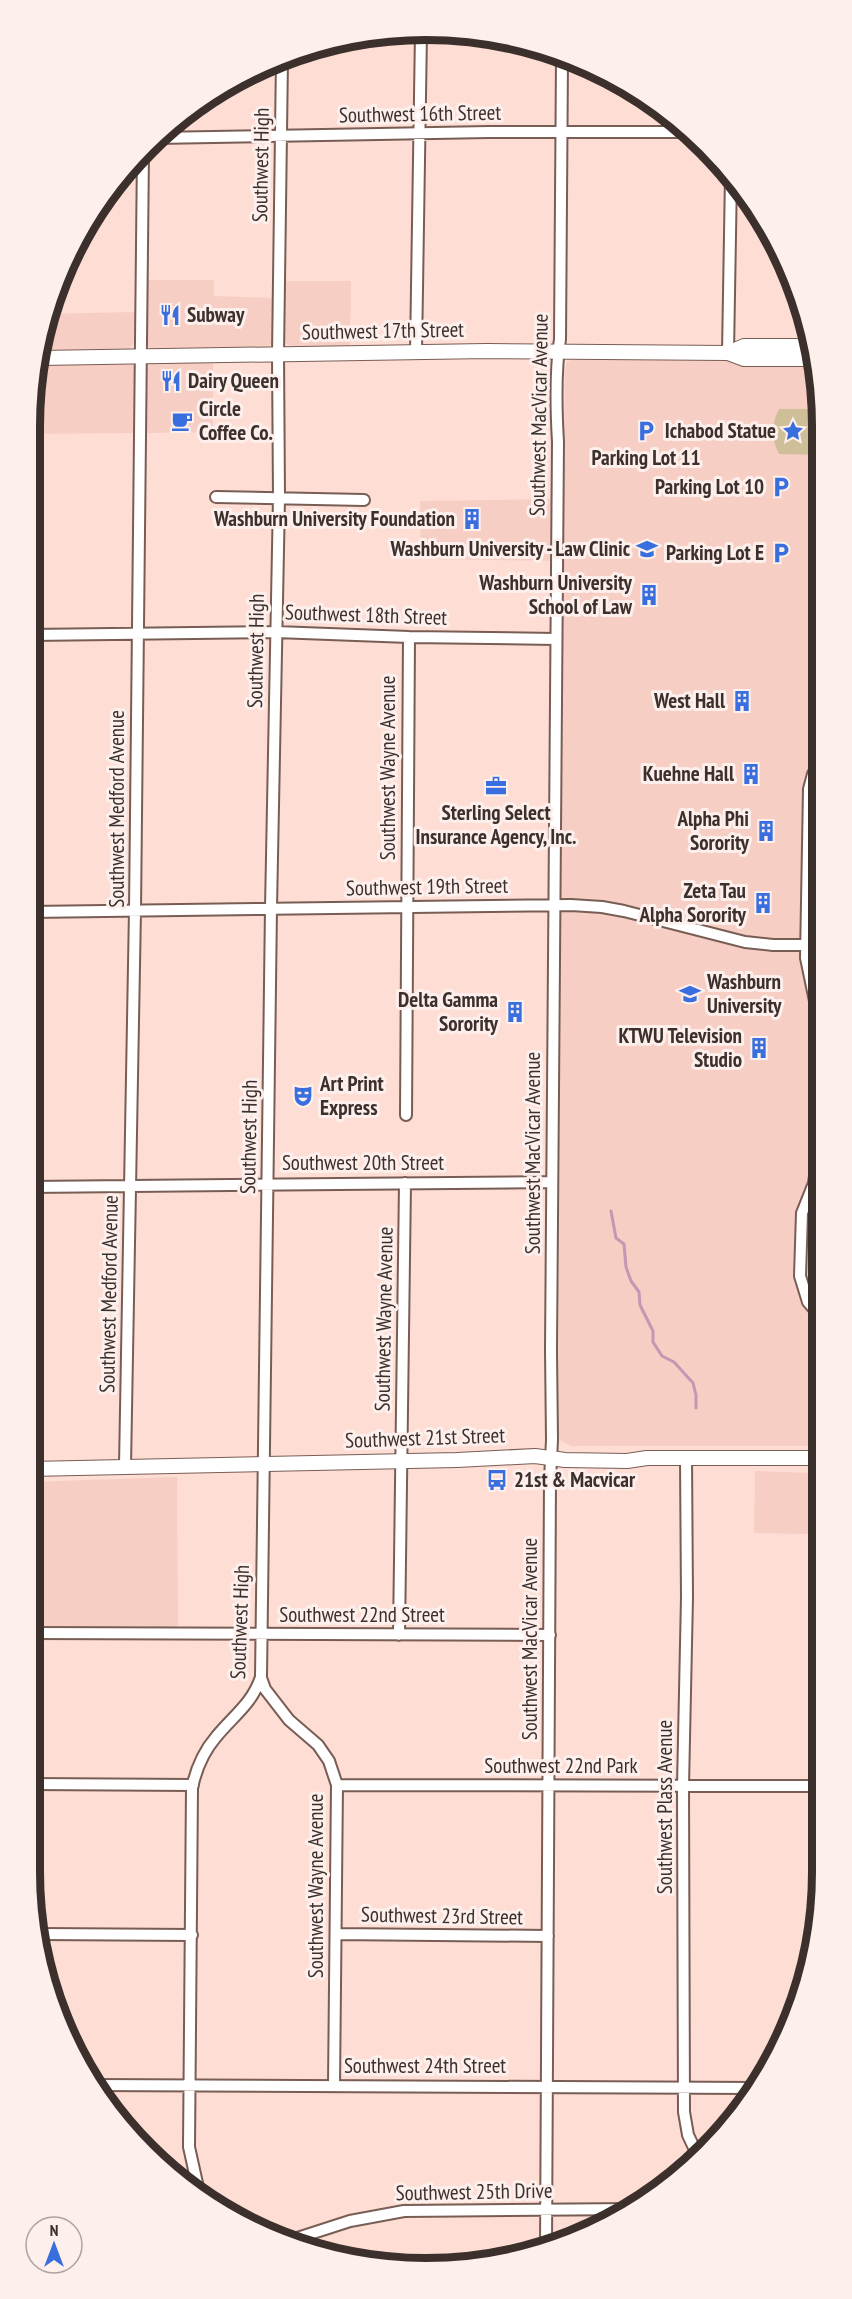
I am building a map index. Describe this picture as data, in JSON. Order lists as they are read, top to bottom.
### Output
{
  "streets": {
    "main road": ["Southwest 17th Street", "Southwest 21st Street"],
    "street": [
      "Southwest 16th Street",
      "Southwest High",
      "Southwest MacVicar Avenue",
      "Southwest 18th Street",
      "Southwest Wayne Avenue",
      "Southwest Medford Avenue",
      "Southwest 19th Street",
      "Southwest 20th Street",
      "Southwest 22nd Street",
      "Southwest 22nd Park",
      "Southwest Plass Avenue",
      "Southwest 23rd Street",
      "Southwest 24th Street",
      "Southwest 25th Drive"
    ]
  },
  "crossings": [
    ["Southwest 16th Street", "Southwest High"],
    ["Southwest 16th Street", "Southwest MacVicar Avenue"],
    ["Southwest High", "Southwest 17th Street"],
    ["Southwest High", "Southwest 18th Street"],
    ["Southwest High", "Southwest Wayne Avenue"],
    ["Southwest High", "Southwest 19th Street"],
    ["Southwest High", "Southwest 20th Street"],
    ["Southwest High", "Southwest 21st Street"],
    ["Southwest High", "Southwest 22nd Street"],
    ["Southwest High", "Southwest 24th Street"],
    ["Southwest 17th Street", "Southwest MacVicar Avenue"],
    ["Southwest 17th Street", "Southwest Medford Avenue"],
    ["Southwest MacVicar Avenue", "Southwest 18th Street"],
    ["Southwest MacVicar Avenue", "Southwest 19th Street"],
    ["Southwest MacVicar Avenue", "Southwest 20th Street"],
    ["Southwest MacVicar Avenue", "Southwest 21st Street"],
    ["Southwest MacVicar Avenue", "Southwest 22nd Street"],
    ["Southwest MacVicar Avenue", "Southwest 22nd Park"],
    ["Southwest MacVicar Avenue", "Southwest 23rd Street"],
    ["Southwest MacVicar Avenue", "Southwest 24th Street"],
    ["Southwest MacVicar Avenue", "Southwest 25th Drive"],
    ["Southwest 18th Street", "Southwest Wayne Avenue"],
    ["Southwest 18th Street", "Southwest Medford Avenue"],
    ["Southwest Wayne Avenue", "Southwest 19th Street"],
    ["Southwest Wayne Avenue", "Southwest 20th Street"],
    ["Southwest Wayne Avenue", "Southwest 21st Street"],
    ["Southwest Wayne Avenue", "Southwest 22nd Street"],
    ["Southwest Wayne Avenue", "Southwest 22nd Park"],
    ["Southwest Wayne Avenue", "Southwest 23rd Street"],
    ["Southwest Wayne Avenue", "Southwest 24th Street"],
    ["Southwest Medford Avenue", "Southwest 19th Street"],
    ["Southwest Medford Avenue", "Southwest 20th Street"],
    ["Southwest Medford Avenue", "Southwest 21st Street"],
    ["Southwest 21st Street", "Southwest Plass Avenue"],
    ["Southwest 22nd Park", "Southwest Plass Avenue"],
    ["Southwest Plass Avenue", "Southwest 24th Street"]
  ],
  "places": {
    "restaurant": ["Subway", "Dairy Queen"],
    "cafe": ["Circle Coffee Co."],
    "parking": ["Parking Lot 11", "Parking Lot 10", "Parking Lot E"],
    "place": ["Ichabod Statue"],
    "building": [
      "Washburn University Foundation",
      "Washburn University School of Law",
      "West Hall",
      "Kuehne Hall",
      "Alpha Phi Sorority",
      "Zeta Tau Alpha Sorority",
      "Delta Gamma Sorority",
      "KTWU Television Studio"
    ],
    "school or university": ["Washburn University - Law Clinic", "Washburn University"],
    "office": ["Sterling Select Insurance Agency, Inc."],
    "theatre": ["Art Print Express"],
    "bus stop": ["21st & Macvicar"]
  },
  "north": "top"
}
